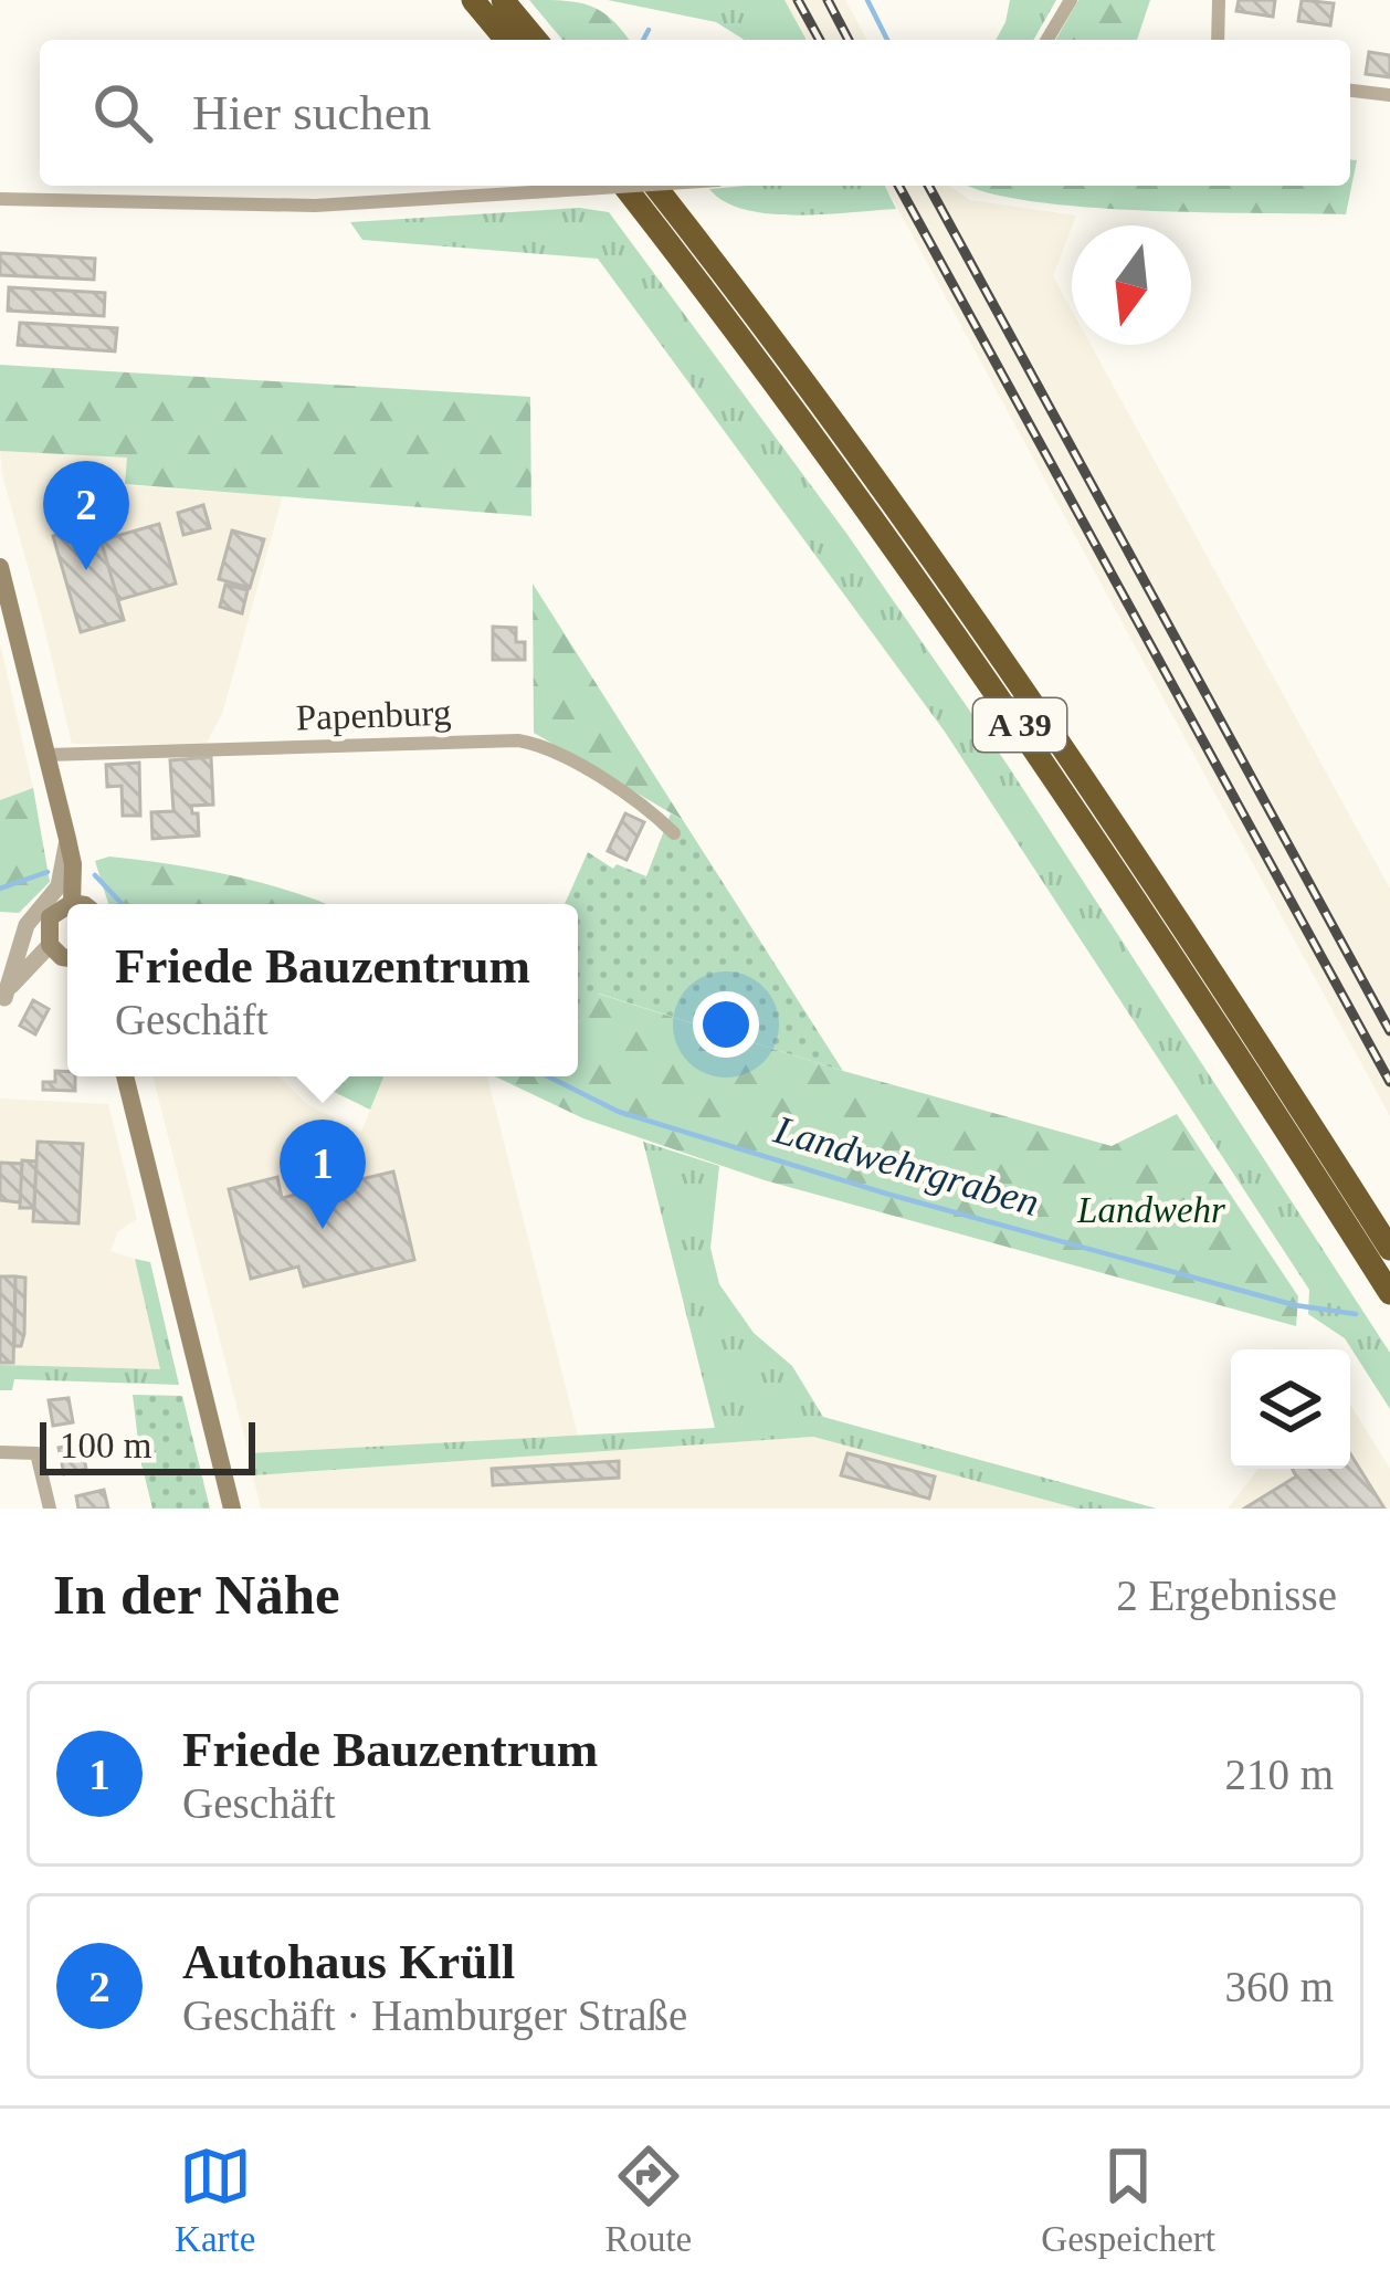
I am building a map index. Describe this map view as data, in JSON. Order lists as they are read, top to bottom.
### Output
{
  "streets": {
    "highway": ["A 39"],
    "street": ["Papenburg"]
  },
  "water": ["Landwehrgraben"],
  "parks": ["Landwehr"],
  "scale_bar": "100 m",
  "north": "bottom",
  "page": {
    "search": "Hier suchen",
    "pins": ["2", "1"],
    "popup": ["Friede Bauzentrum", "Geschäft"],
    "scale": "100 m",
    "heading": ["In der Nähe", "2 Ergebnisse"],
    "list": [
      {
        "mark": "1",
        "name": "Friede Bauzentrum",
        "note": "Geschäft",
        "value": "210 m"
      },
      {
        "mark": "2",
        "name": "Autohaus Krüll",
        "note": "Geschäft · Hamburger Straße",
        "value": "360 m"
      }
    ],
    "nav": ["Karte", "Route", "Gespeichert"]
  }
}
